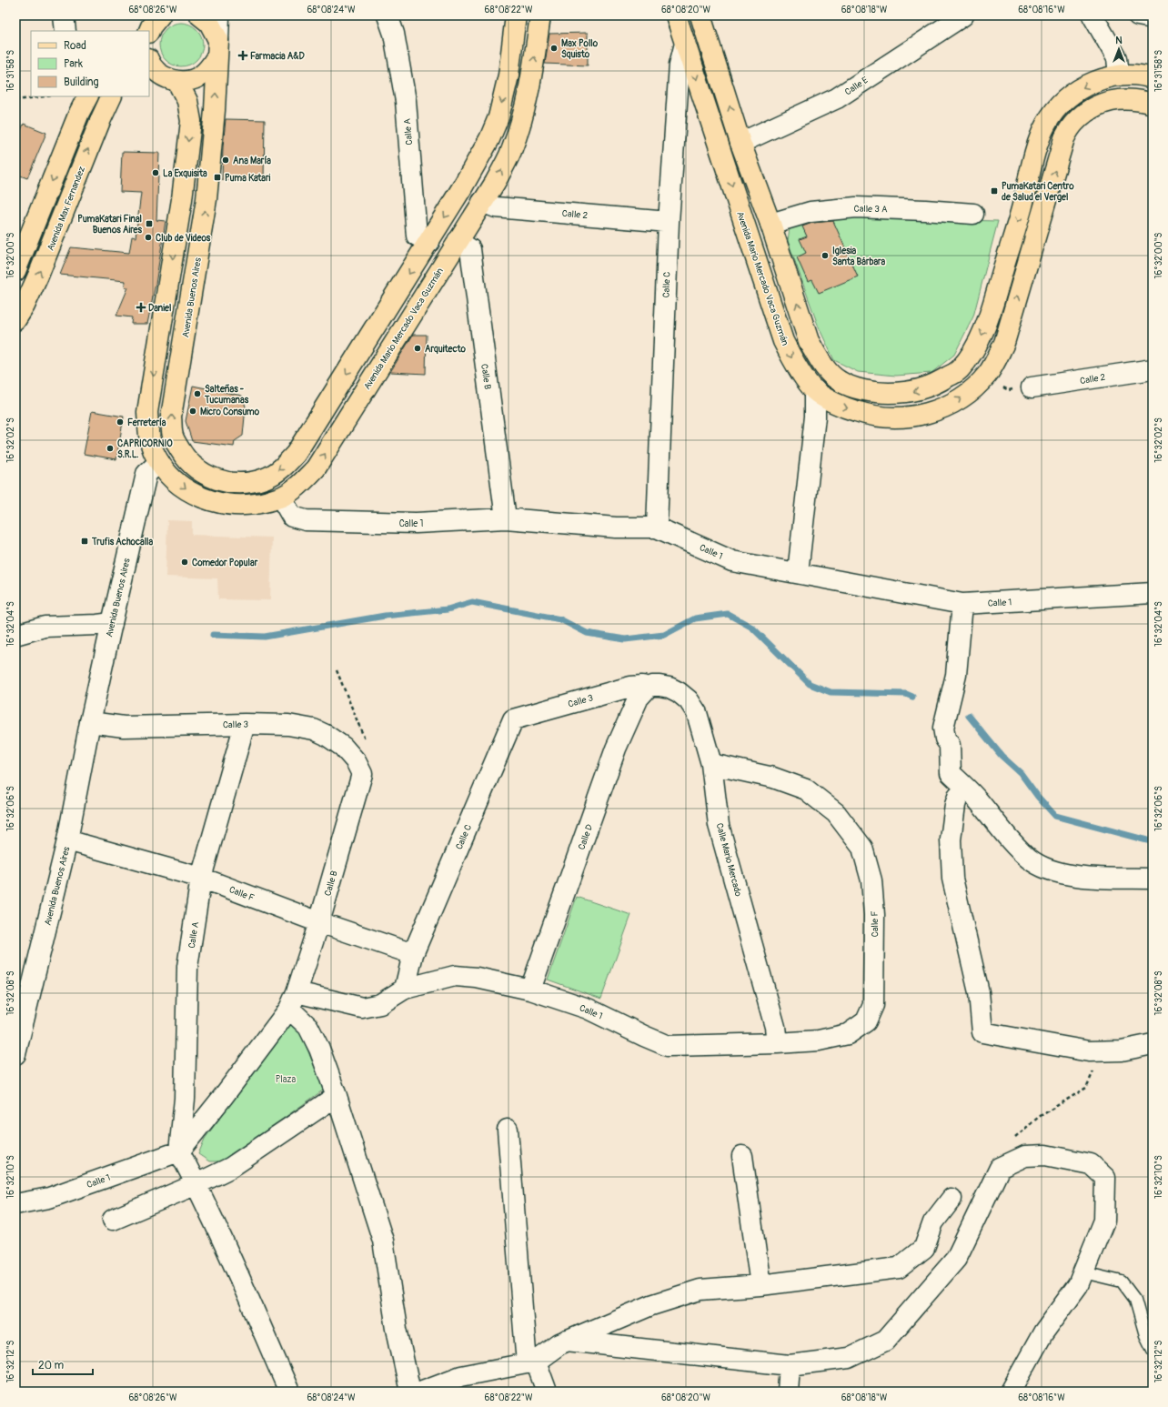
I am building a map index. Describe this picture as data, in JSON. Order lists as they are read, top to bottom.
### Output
{
  "streets": {
    "main road": ["Avenida Max Fernandez", "Avenida Mario Mercado Vaca Guzmán", "Avenida Buenos Aires"],
    "street": [
      "Calle E",
      "Calle A",
      "Calle 3 A",
      "Calle 2",
      "Calle C",
      "Calle B",
      "Calle 1",
      "Calle 3",
      "Calle D",
      "Calle Mario Mercado",
      "Calle F"
    ]
  },
  "crossings": [
    ["Calle A", "Calle B"],
    ["Calle A", "Calle 1"],
    ["Calle A", "Calle 3"],
    ["Calle A", "Calle F"],
    ["Calle 2", "Avenida Mario Mercado Vaca Guzmán"],
    ["Calle 2", "Calle C"],
    ["Avenida Mario Mercado Vaca Guzmán", "Calle C"],
    ["Avenida Mario Mercado Vaca Guzmán", "Avenida Buenos Aires"],
    ["Avenida Mario Mercado Vaca Guzmán", "Calle B"],
    ["Avenida Mario Mercado Vaca Guzmán", "Calle 1"],
    ["Calle C", "Calle 1"],
    ["Calle C", "Calle 3"],
    ["Calle C", "Calle F"],
    ["Avenida Buenos Aires", "Calle 3"],
    ["Avenida Buenos Aires", "Calle F"],
    ["Calle B", "Calle 1"],
    ["Calle B", "Calle 3"],
    ["Calle B", "Calle F"],
    ["Calle 1", "Calle D"],
    ["Calle 1", "Calle Mario Mercado"],
    ["Calle 1", "Calle F"],
    ["Calle 3", "Calle D"],
    ["Calle 3", "Calle Mario Mercado"],
    ["Calle D", "Calle Mario Mercado"],
    ["Calle Mario Mercado", "Calle F"]
  ],
  "one_way": ["Avenida Buenos Aires"],
  "parks": ["Plaza"],
  "places": {
    "other": [
      "Max Pollo Squisto",
      "Ana María",
      "La Exquisita",
      "Club de Videos",
      "Iglesia Santa Bárbara",
      "Arquitecto",
      "Salteñas - Tucumanas",
      "Micro Consumo",
      "Ferretería",
      "CAPRICORNIO S.R.L.",
      "Comedor Popular"
    ],
    "health": ["Farmacia A&D", "Daniel"],
    "transit": [
      "Puma Katari",
      "PumaKatari Centro de Salud el Vergel",
      "PumaKatari Final Buenos Aires",
      "Trufis Achocalla"
    ]
  },
  "legend": ["Road", "Park", "Building"],
  "scale_bar": "20 m",
  "north": "top",
  "coordinates": [
    "68°08'26\"W",
    "68°08'24\"W",
    "68°08'22\"W",
    "68°08'20\"W",
    "68°08'18\"W",
    "68°08'16\"W",
    "16°31'58\"S",
    "16°32'00\"S",
    "16°32'02\"S",
    "16°32'04\"S",
    "16°32'06\"S",
    "16°32'08\"S",
    "16°32'10\"S",
    "16°32'12\"S"
  ]
}
